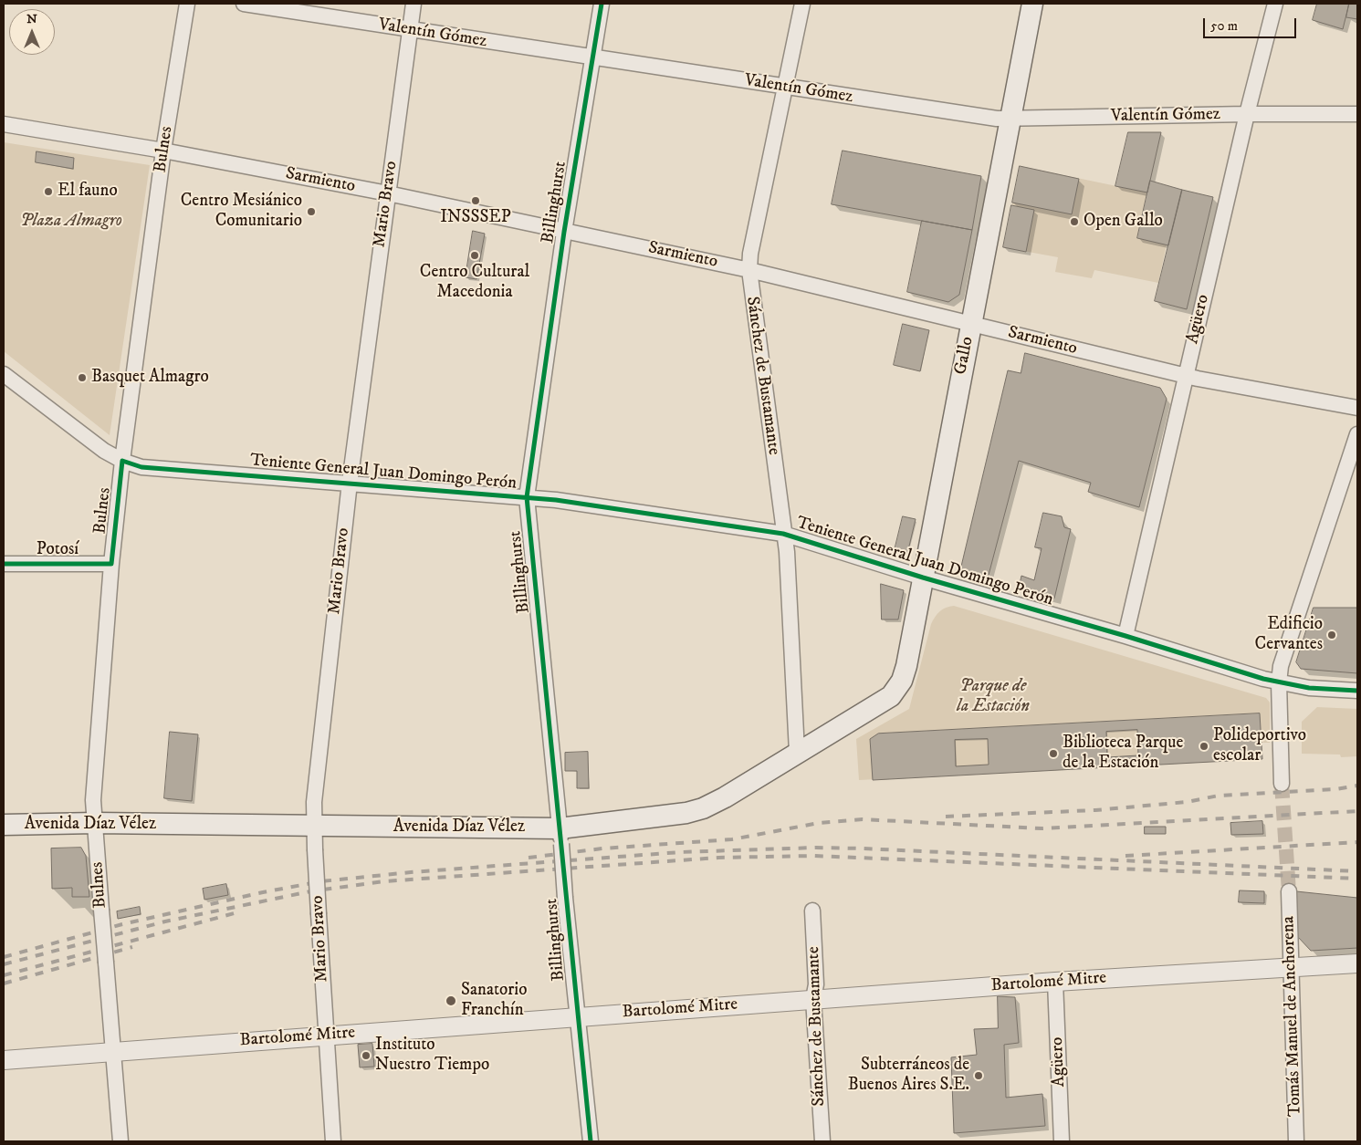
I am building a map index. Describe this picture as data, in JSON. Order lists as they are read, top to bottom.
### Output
{
  "streets": {
    "main road": ["Gallo", "Avenida Díaz Vélez"],
    "street": [
      "Valentín Gómez",
      "Bulnes",
      "Sarmiento",
      "Billinghurst",
      "Mario Bravo",
      "Agüero",
      "Sánchez de Bustamante",
      "Teniente General Juan Domingo Perón",
      "Potosí",
      "Bartolomé Mitre",
      "Tomás Manuel de Anchorena"
    ]
  },
  "crossings": [
    ["Valentín Gómez", "Billinghurst"],
    ["Valentín Gómez", "Mario Bravo"],
    ["Valentín Gómez", "Agüero"],
    ["Valentín Gómez", "Gallo"],
    ["Valentín Gómez", "Sánchez de Bustamante"],
    ["Bulnes", "Sarmiento"],
    ["Bulnes", "Teniente General Juan Domingo Perón"],
    ["Bulnes", "Potosí"],
    ["Bulnes", "Avenida Díaz Vélez"],
    ["Bulnes", "Bartolomé Mitre"],
    ["Sarmiento", "Billinghurst"],
    ["Sarmiento", "Mario Bravo"],
    ["Sarmiento", "Agüero"],
    ["Sarmiento", "Gallo"],
    ["Sarmiento", "Sánchez de Bustamante"],
    ["Billinghurst", "Teniente General Juan Domingo Perón"],
    ["Billinghurst", "Avenida Díaz Vélez"],
    ["Billinghurst", "Bartolomé Mitre"],
    ["Mario Bravo", "Teniente General Juan Domingo Perón"],
    ["Mario Bravo", "Avenida Díaz Vélez"],
    ["Mario Bravo", "Bartolomé Mitre"],
    ["Agüero", "Teniente General Juan Domingo Perón"],
    ["Agüero", "Bartolomé Mitre"],
    ["Gallo", "Teniente General Juan Domingo Perón"],
    ["Gallo", "Avenida Díaz Vélez"],
    ["Sánchez de Bustamante", "Teniente General Juan Domingo Perón"],
    ["Sánchez de Bustamante", "Avenida Díaz Vélez"],
    ["Sánchez de Bustamante", "Bartolomé Mitre"],
    ["Bartolomé Mitre", "Tomás Manuel de Anchorena"]
  ],
  "parks": ["Plaza Almagro", "Parque de la Estación"],
  "places": [
    "El fauno",
    "INSSSEP",
    "Centro Mesiánico Comunitario",
    "Open Gallo",
    "Centro Cultural Macedonia",
    "Basquet Almagro",
    "Edificio Cervantes",
    "Polideportivo escolar",
    "Biblioteca Parque de la Estación",
    "Sanatorio Franchín",
    "Instituto Nuestro Tiempo",
    "Subterráneos de Buenos Aires S.E."
  ],
  "scale_bar": "50 m",
  "north": "top"
}
